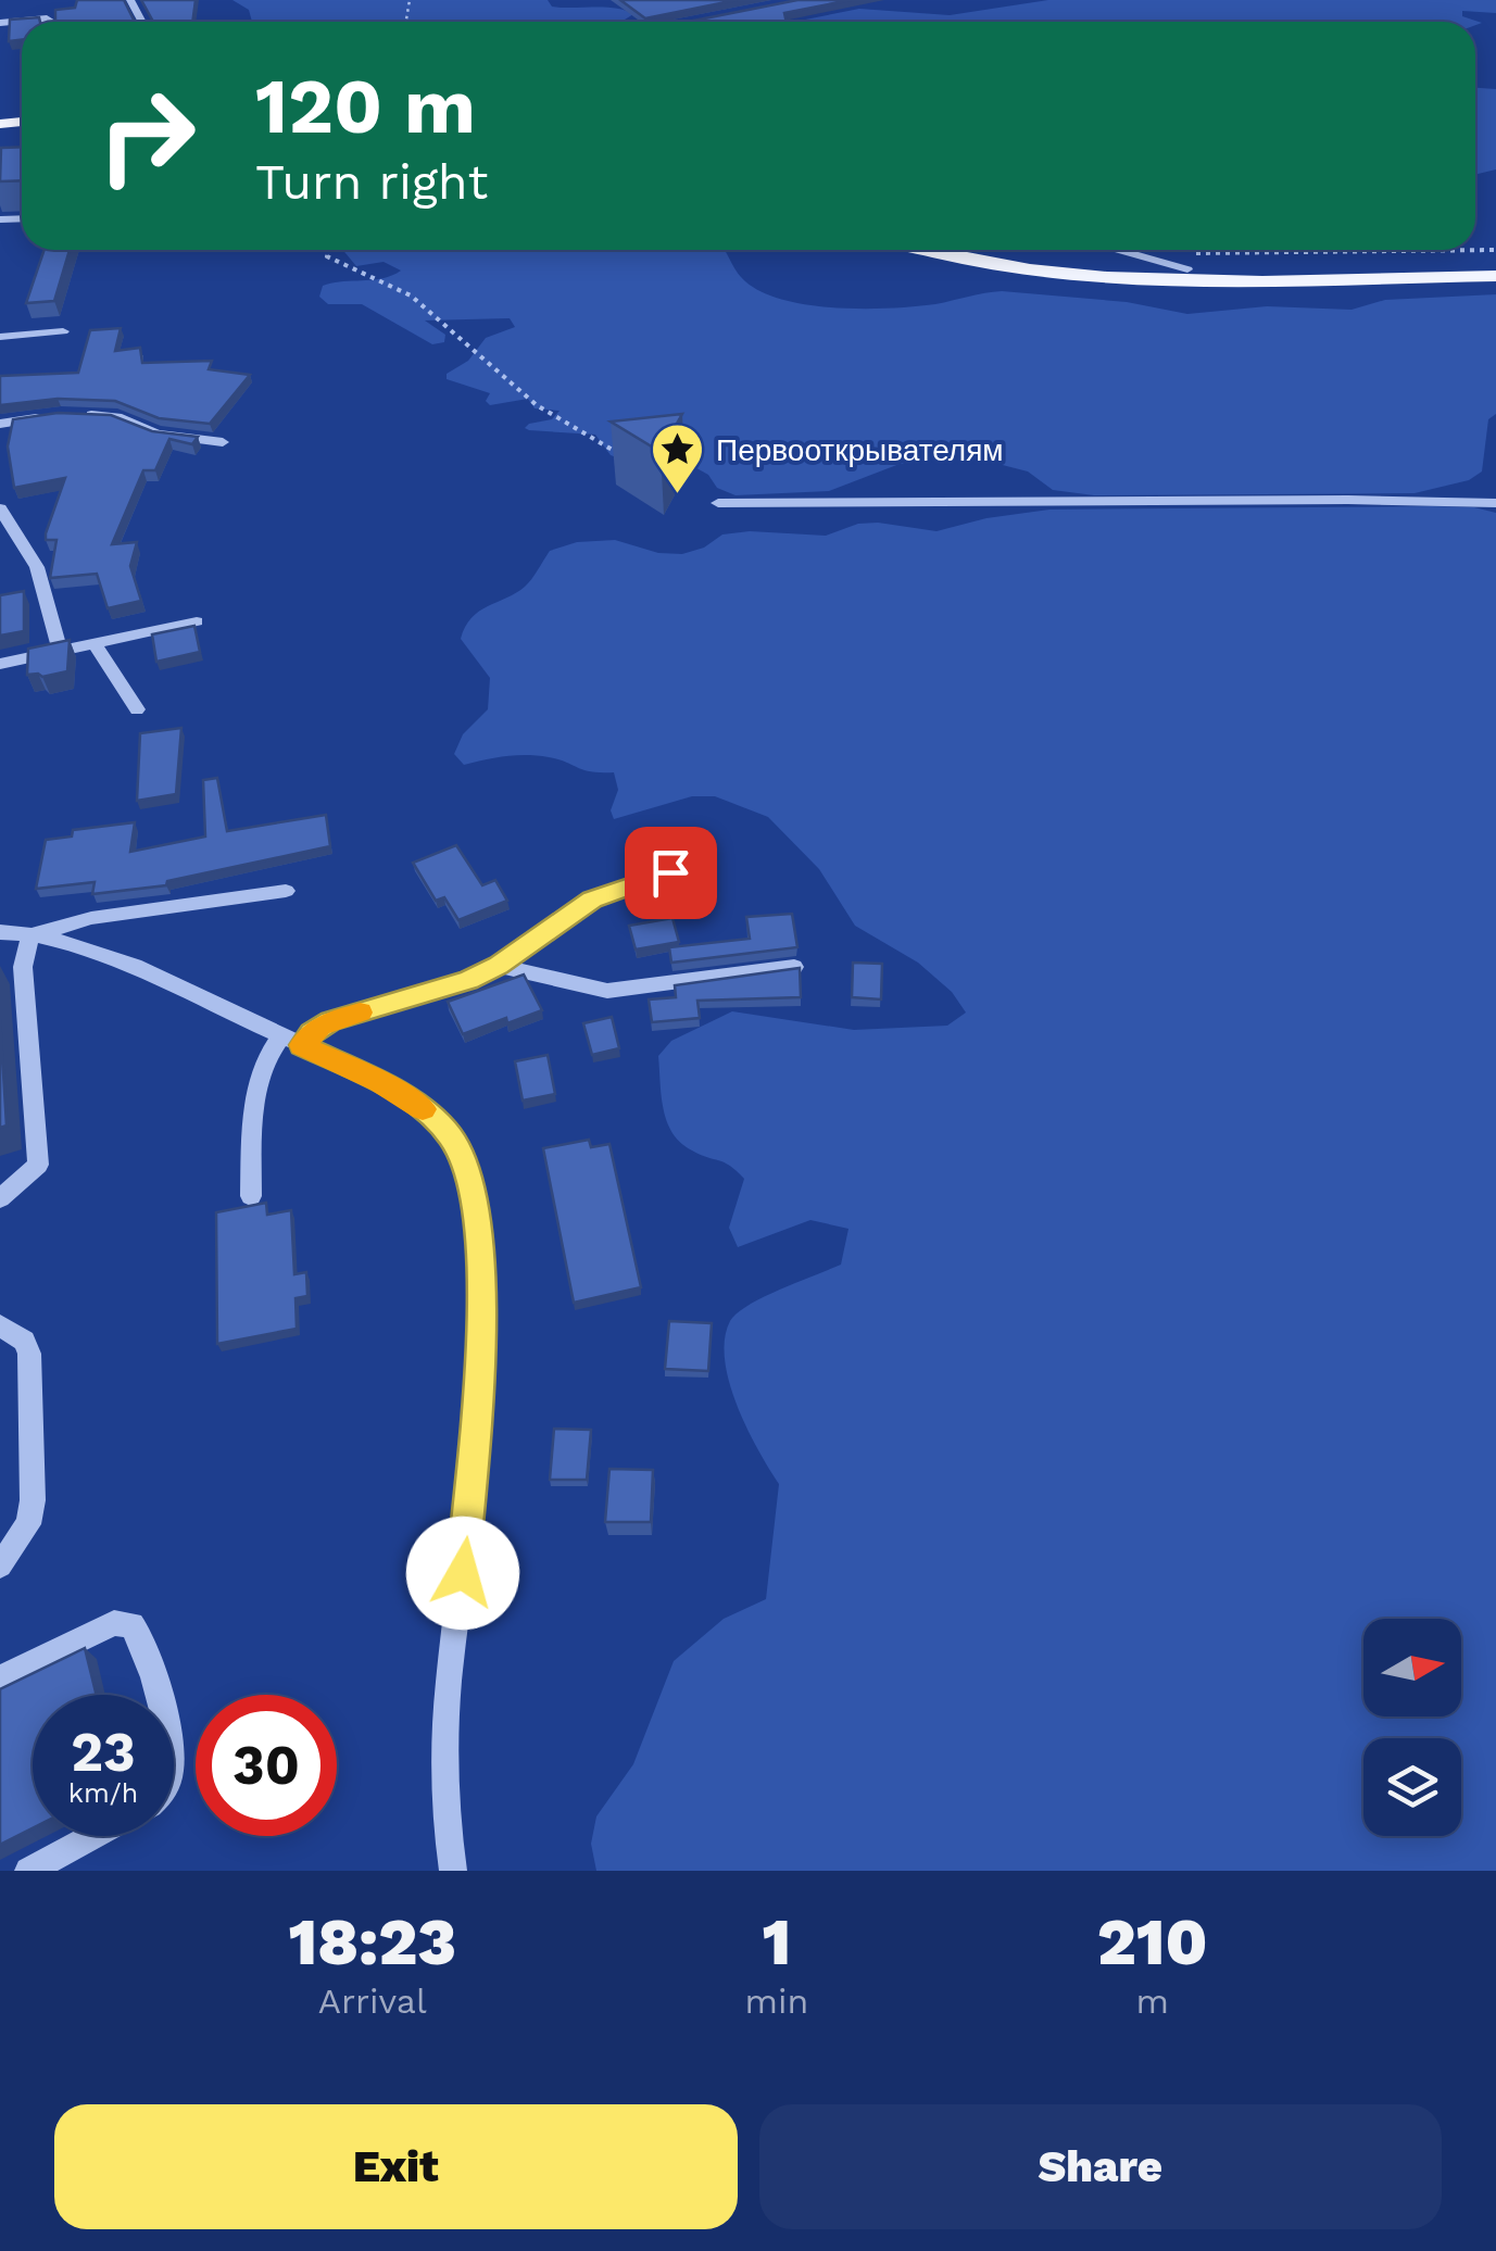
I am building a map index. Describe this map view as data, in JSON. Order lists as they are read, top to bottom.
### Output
{
  "places": {
    "place": ["Первооткрывателям"]
  },
  "north": "right",
  "page": {
    "turn": ["120 m", "Turn right"],
    "speed": "23 km/h",
    "limit": "30",
    "eta": [
      "18:23",
      "Arrival",
      "1",
      "min",
      "210",
      "m"
    ],
    "buttons": ["Exit", "Share"]
  }
}
